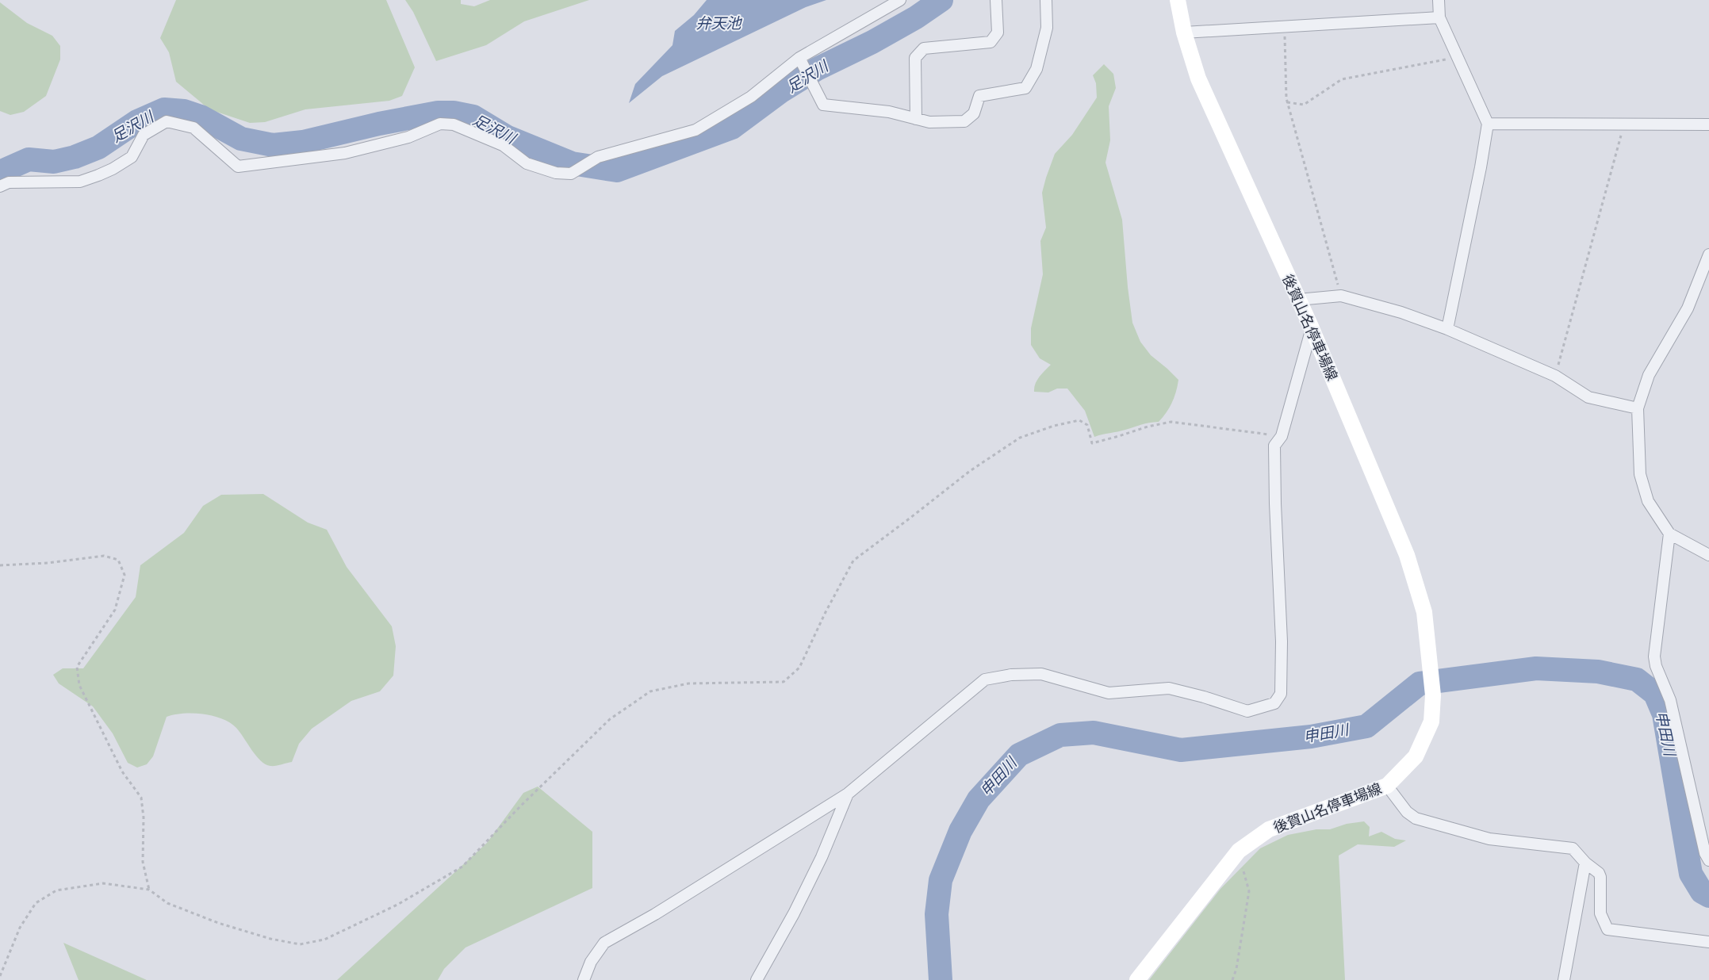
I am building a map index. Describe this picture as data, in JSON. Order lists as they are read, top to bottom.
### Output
{
  "streets": {
    "main road": ["後賀山名停車場線"]
  },
  "water": ["弁天池", "足沢川", "申田川"]
}
